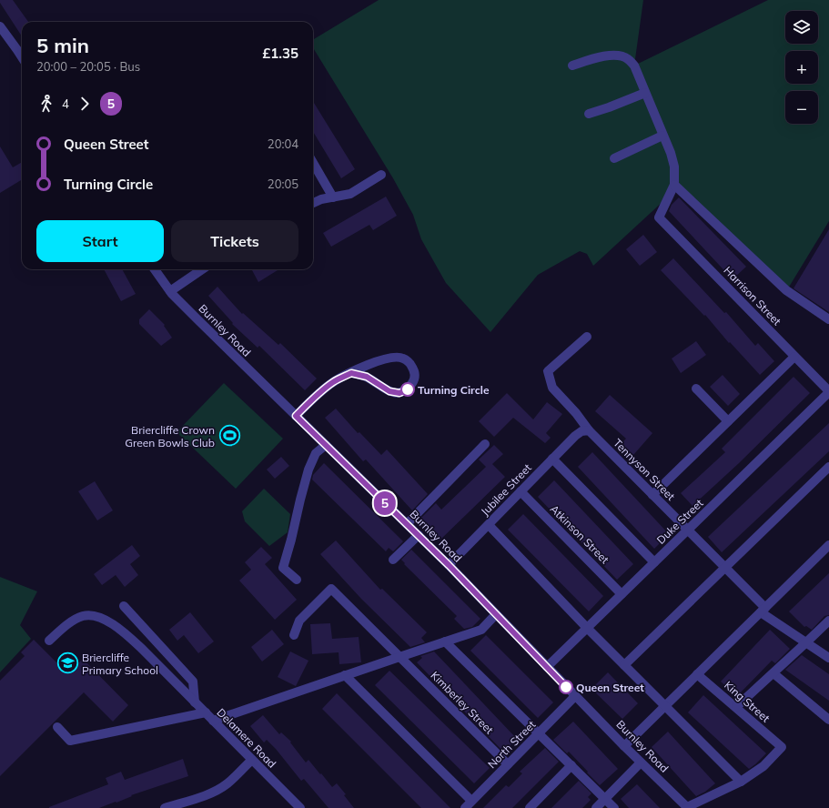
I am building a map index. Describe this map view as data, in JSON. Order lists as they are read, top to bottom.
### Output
{
  "streets": {
    "street": [
      "Harrison Street",
      "Burnley Road",
      "Tennyson Street",
      "Jubilee Street",
      "Duke Street",
      "Atkinson Street",
      "King Street",
      "Kimberley Street",
      "Delamere Road",
      "North Street"
    ]
  },
  "crossings": [
    ["Harrison Street", "Duke Street"],
    ["Burnley Road", "Jubilee Street"],
    ["Burnley Road", "Duke Street"],
    ["Burnley Road", "North Street"],
    ["Tennyson Street", "Jubilee Street"],
    ["Tennyson Street", "Duke Street"],
    ["Jubilee Street", "Atkinson Street"],
    ["Duke Street", "Atkinson Street"],
    ["Kimberley Street", "North Street"]
  ],
  "places": {
    "other": ["Turning Circle", "Queen Street"],
    "sports": ["Briercliffe Crown Green Bowls Club"],
    "school or university": ["Briercliffe Primary School"]
  },
  "lines": ["bus line 5"],
  "page": {
    "on_map": "5",
    "map_buttons": ["+", "−"],
    "heading": ["5 min", "20:00 – 20:05 · Bus", "£1.35"],
    "legs": ["4", "5"],
    "list": [
      {
        "name": "Queen Street",
        "value": "20:04"
      },
      {
        "name": "Turning Circle",
        "value": "20:05"
      }
    ],
    "buttons": ["Start", "Tickets"]
  }
}
